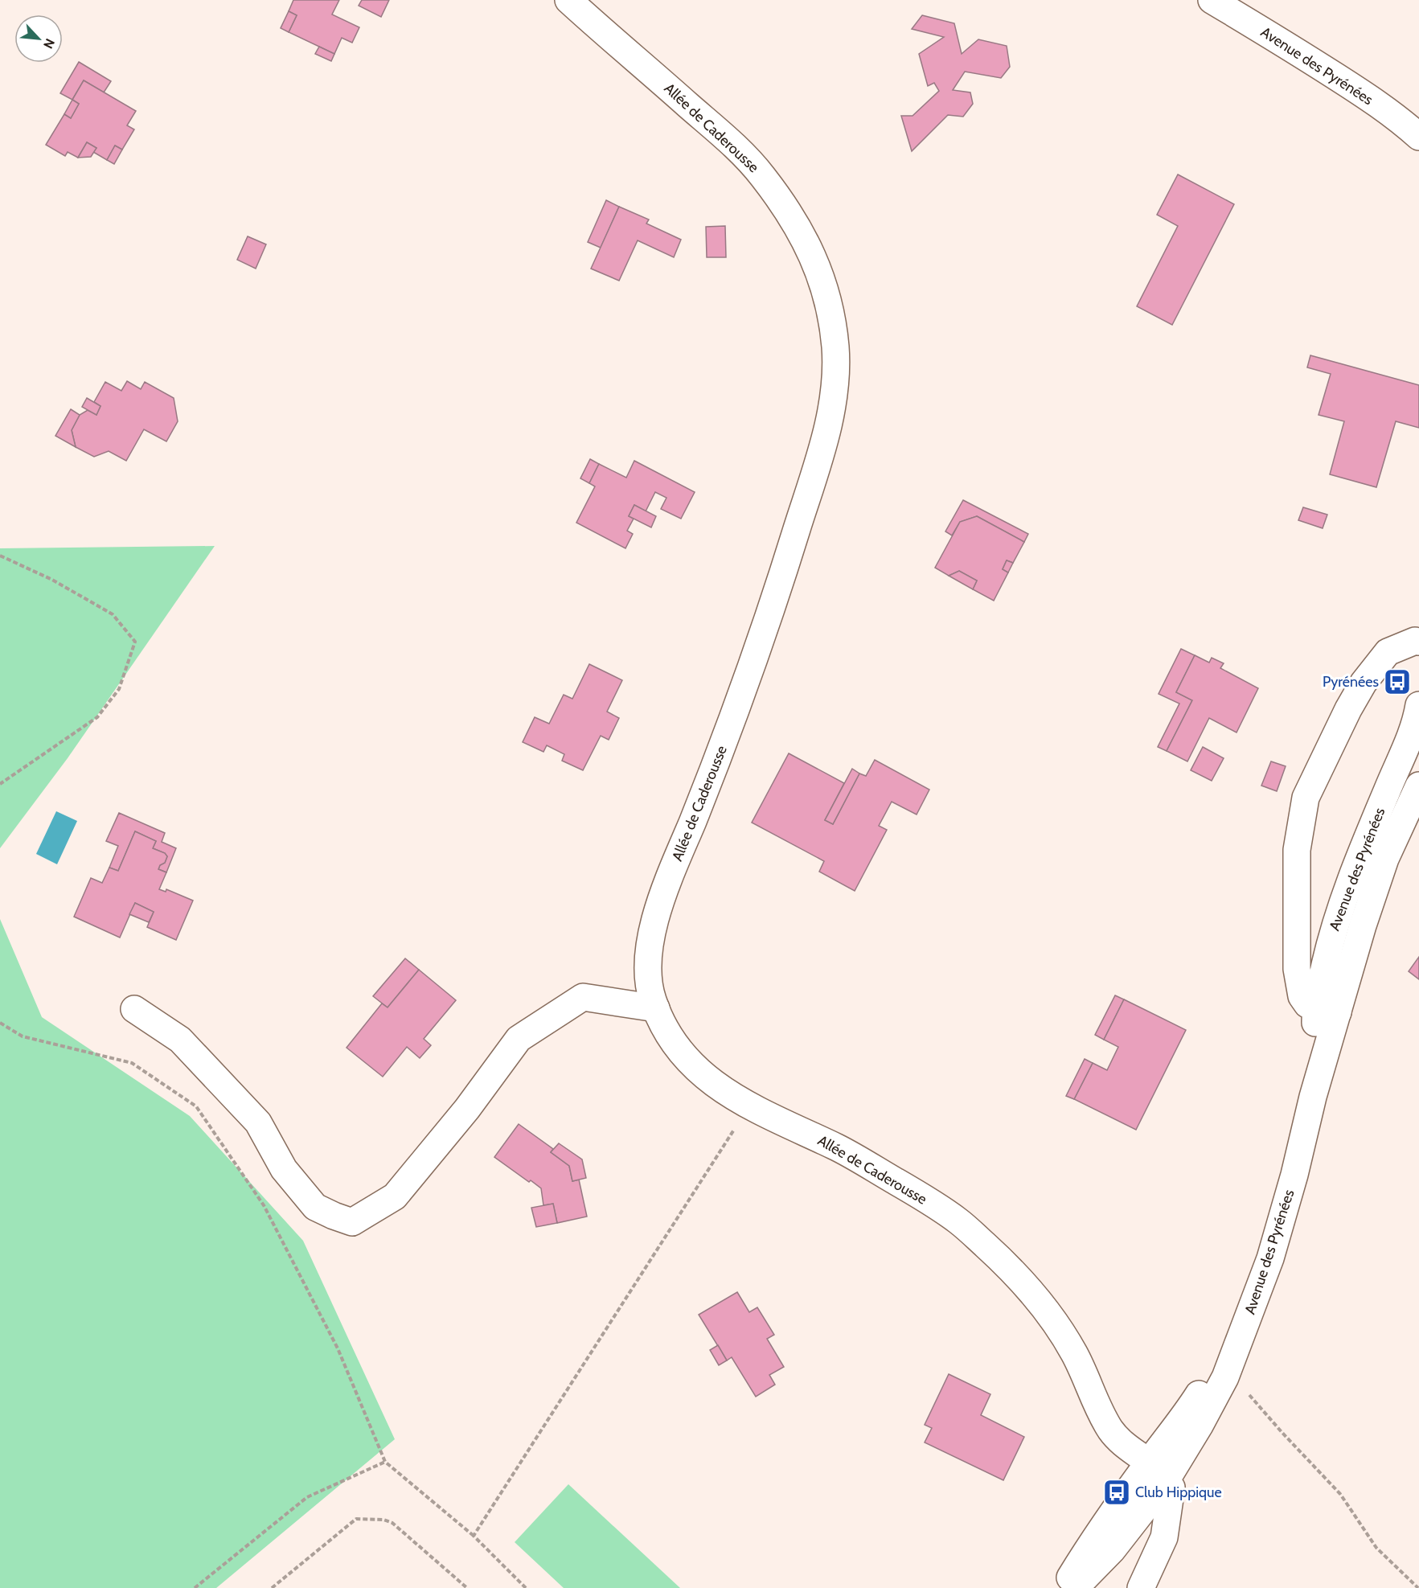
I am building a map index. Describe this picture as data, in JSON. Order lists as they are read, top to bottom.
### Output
{
  "streets": {
    "street": ["Avenue des Pyrénées", "Allée de Caderousse"]
  },
  "crossings": [
    ["Avenue des Pyrénées", "Allée de Caderousse"]
  ],
  "places": {
    "bus stop": ["Pyrénées", "Club Hippique"]
  },
  "north": "bottom right"
}
